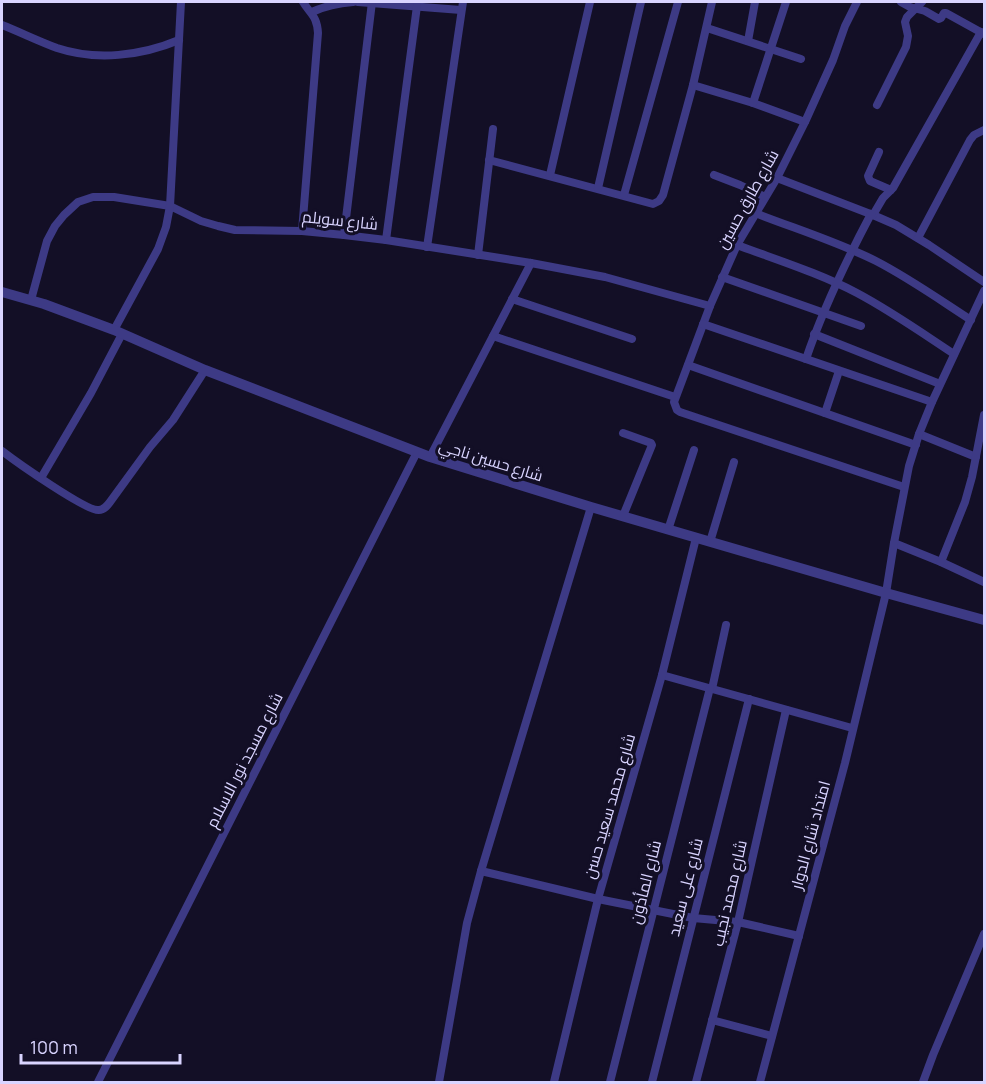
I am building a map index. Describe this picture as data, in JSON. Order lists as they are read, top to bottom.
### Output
{
  "streets": {
    "street": [
      "شارع طارق حسين",
      "شارع سويلم",
      "شارع حسين ناجي",
      "شارع مسجد نور الاسلام",
      "شارع محمد سعيد حسن",
      "امتداد شارع الدوار",
      "شارع المأذون",
      "شارع على سعيد",
      "شارع محمد نجيب"
    ]
  },
  "crossings": [
    ["شارع طارق حسين", "شارع سويلم"],
    ["شارع سويلم", "شارع حسين ناجي"],
    ["شارع حسين ناجي", "شارع مسجد نور الاسلام"],
    ["شارع حسين ناجي", "شارع محمد سعيد حسن"],
    ["شارع حسين ناجي", "امتداد شارع الدوار"]
  ],
  "scale_bar": "100 m"
}
